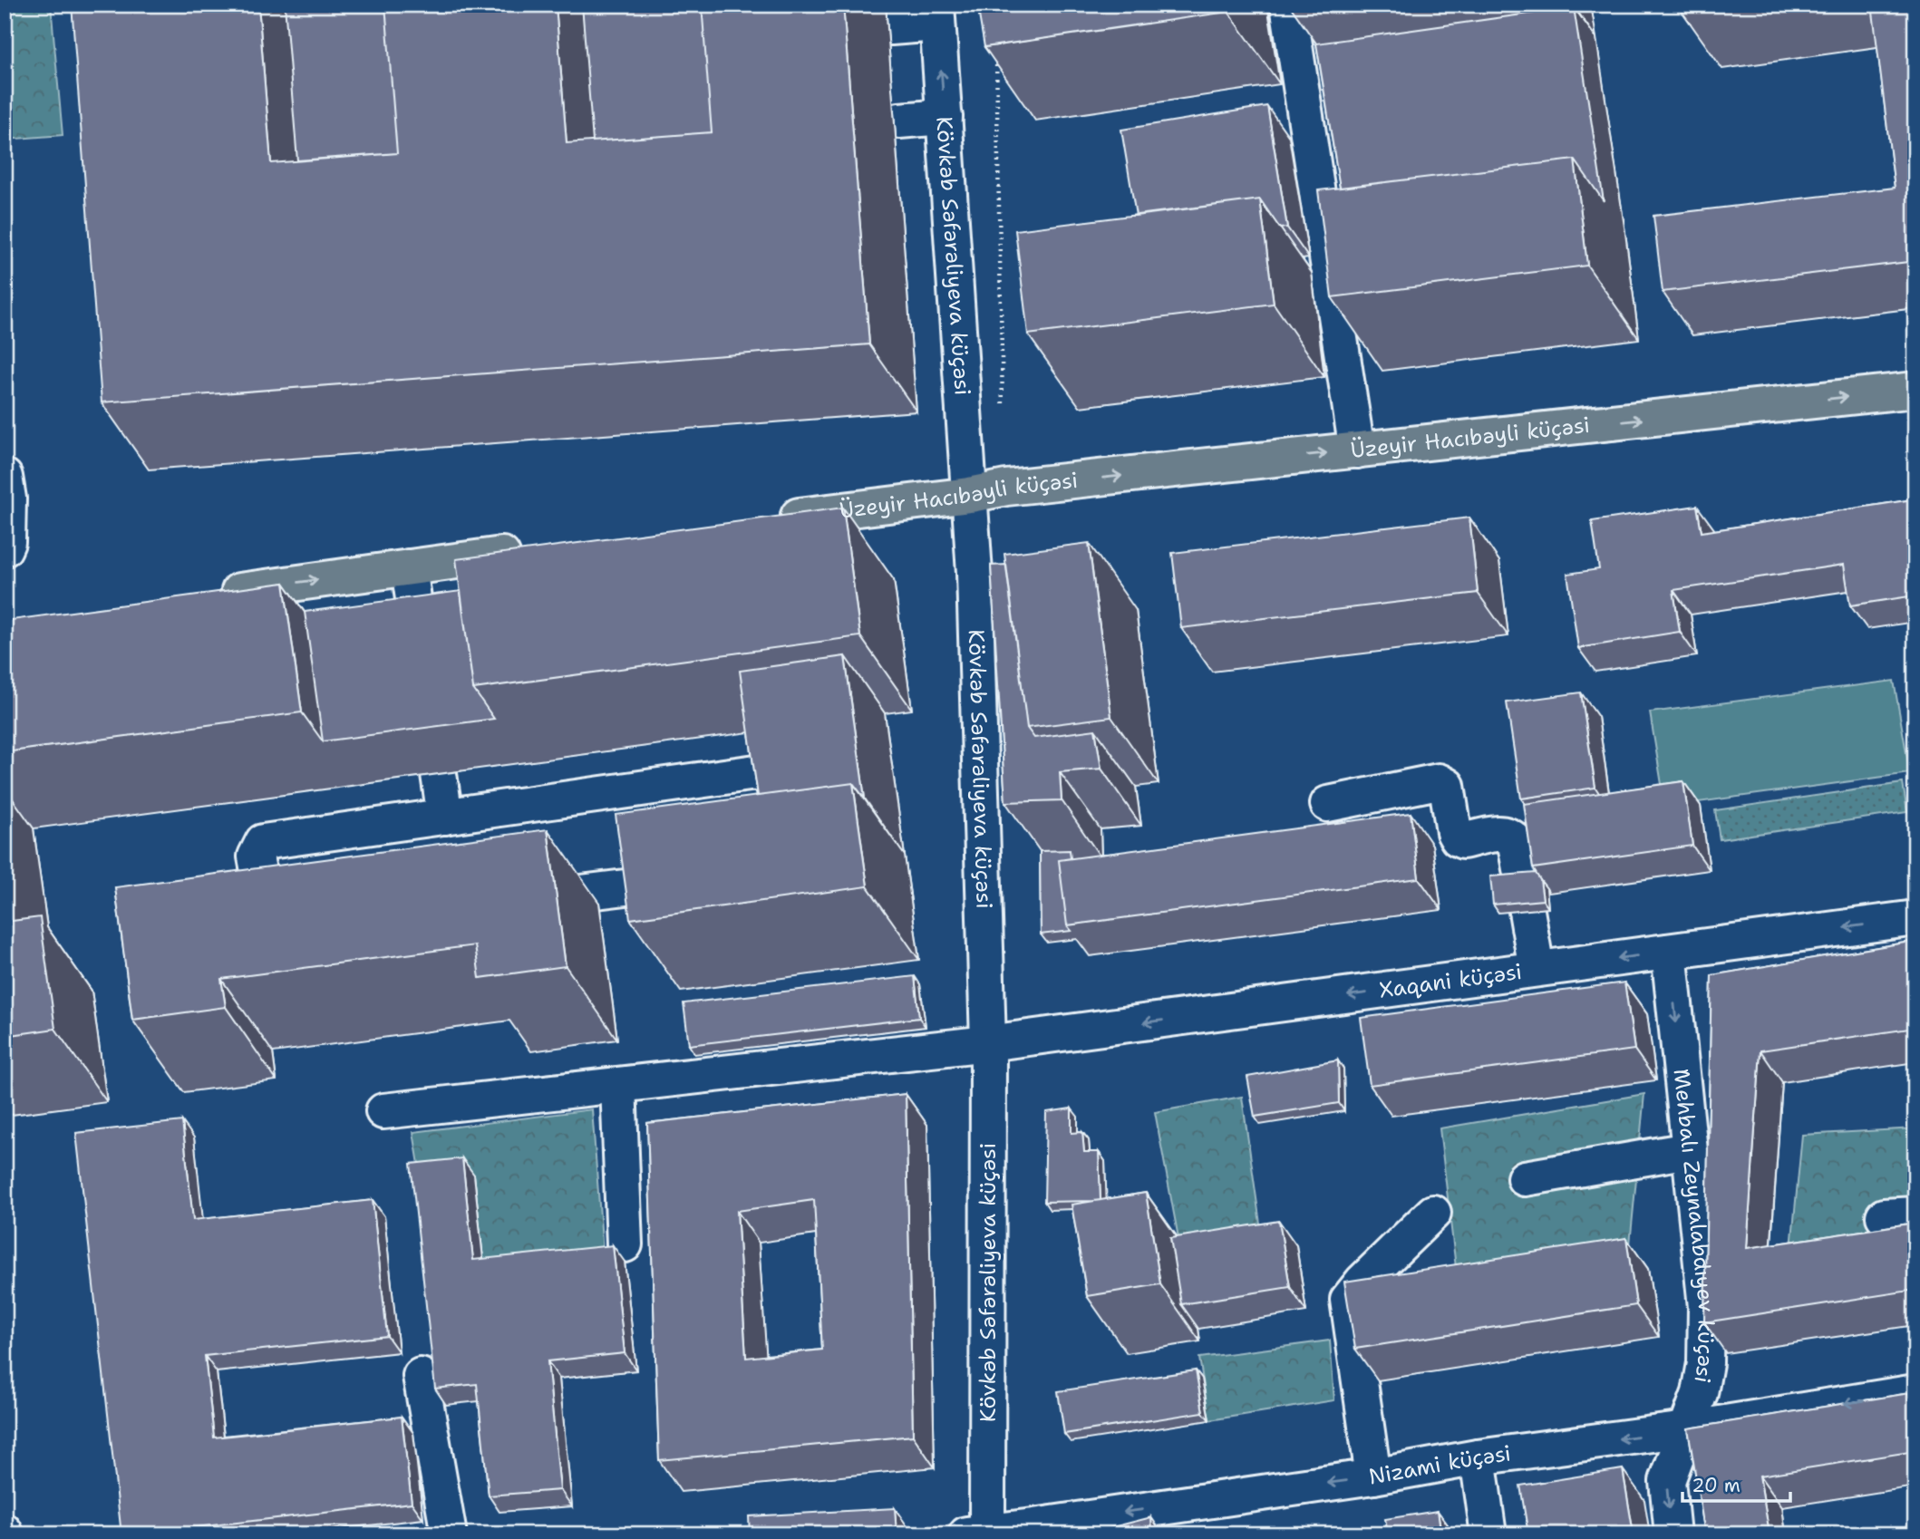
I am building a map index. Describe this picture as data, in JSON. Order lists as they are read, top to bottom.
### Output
{
  "streets": {
    "highway": ["Üzeyir Hacıbəyli küçəsi"],
    "street": [
      "Kövkəb Səfərəliyeva küçəsi",
      "Xaqani küçəsi",
      "Mehbalı Zeynalabdıyev küçəsi",
      "Nizami küçəsi"
    ]
  },
  "crossings": [
    ["Kövkəb Səfərəliyeva küçəsi", "Üzeyir Hacıbəyli küçəsi"],
    ["Kövkəb Səfərəliyeva küçəsi", "Xaqani küçəsi"],
    ["Kövkəb Səfərəliyeva küçəsi", "Nizami küçəsi"],
    ["Xaqani küçəsi", "Mehbalı Zeynalabdıyev küçəsi"],
    ["Mehbalı Zeynalabdıyev küçəsi", "Nizami küçəsi"]
  ],
  "one_way": [
    "Üzeyir Hacıbəyli küçəsi",
    "Xaqani küçəsi",
    "Mehbalı Zeynalabdıyev küçəsi",
    "Nizami küçəsi"
  ],
  "scale_bar": "20 m"
}
